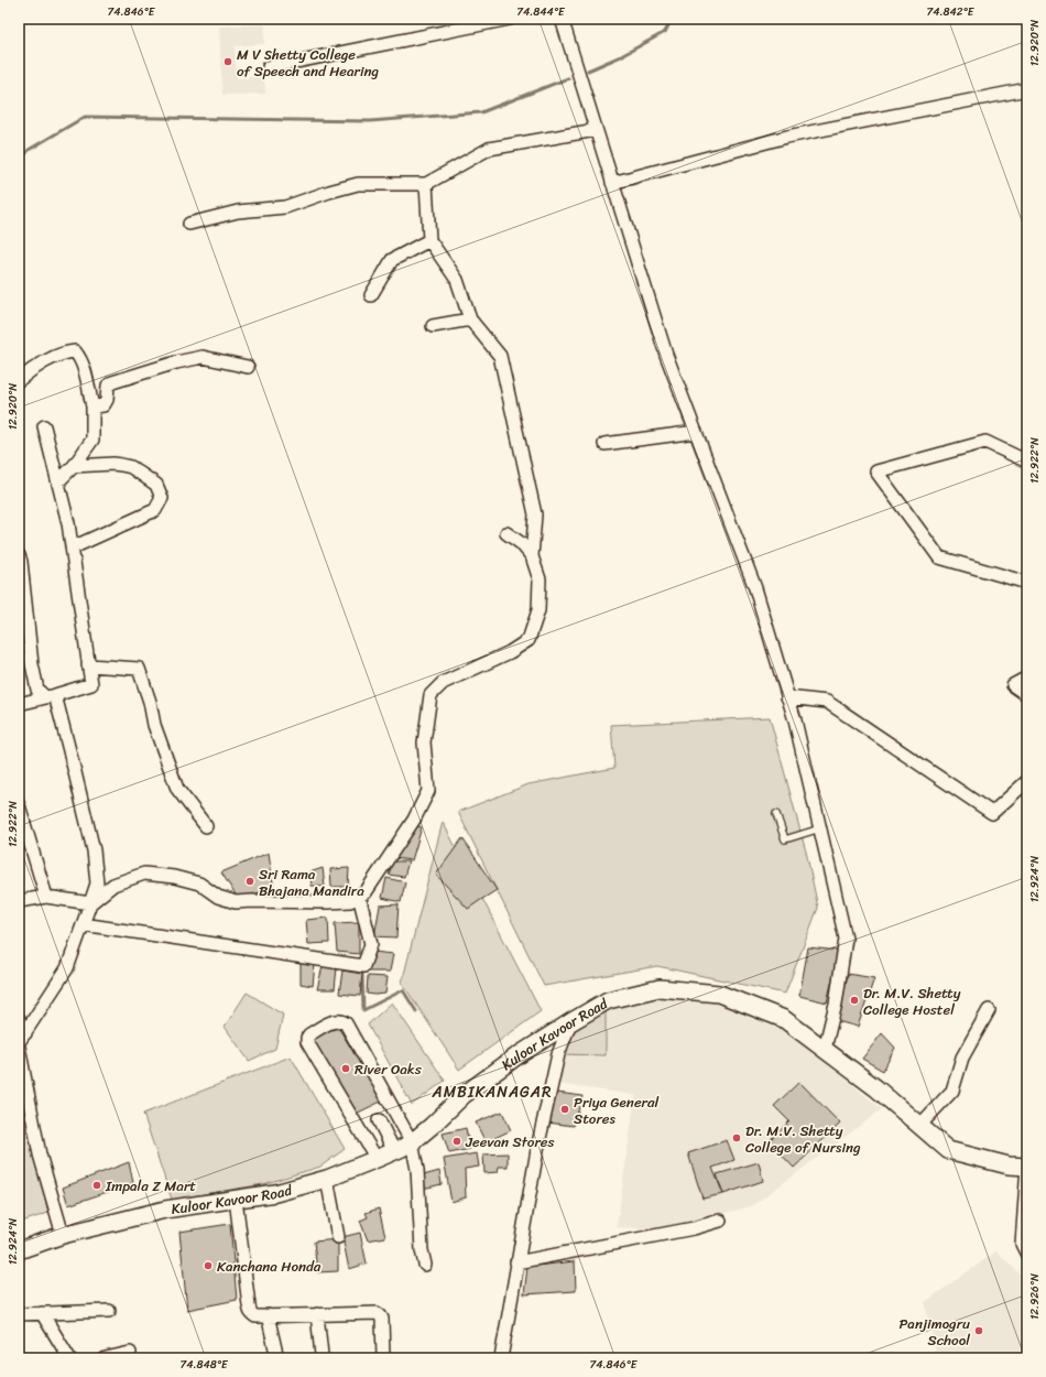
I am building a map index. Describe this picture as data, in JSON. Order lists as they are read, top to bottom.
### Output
{
  "streets": {
    "main road": ["Kuloor Kavoor Road"]
  },
  "districts": ["AMBIKANAGAR"],
  "places": [
    "M V Shetty College of Speech and Hearing",
    "Sri Rama Bhajana Mandira",
    "Dr. M.V. Shetty College Hostel",
    "River Oaks",
    "Priya General Stores",
    "Dr. M.V. Shetty College of Nursing",
    "Jeevan Stores",
    "Impala Z Mart",
    "Kanchana Honda",
    "Panjimogru School"
  ],
  "coordinates": [
    "74.846°E",
    "74.844°E",
    "74.842°E",
    "12.920°N",
    "12.922°N",
    "12.924°N",
    "12.926°N",
    "74.848°E"
  ]
}
